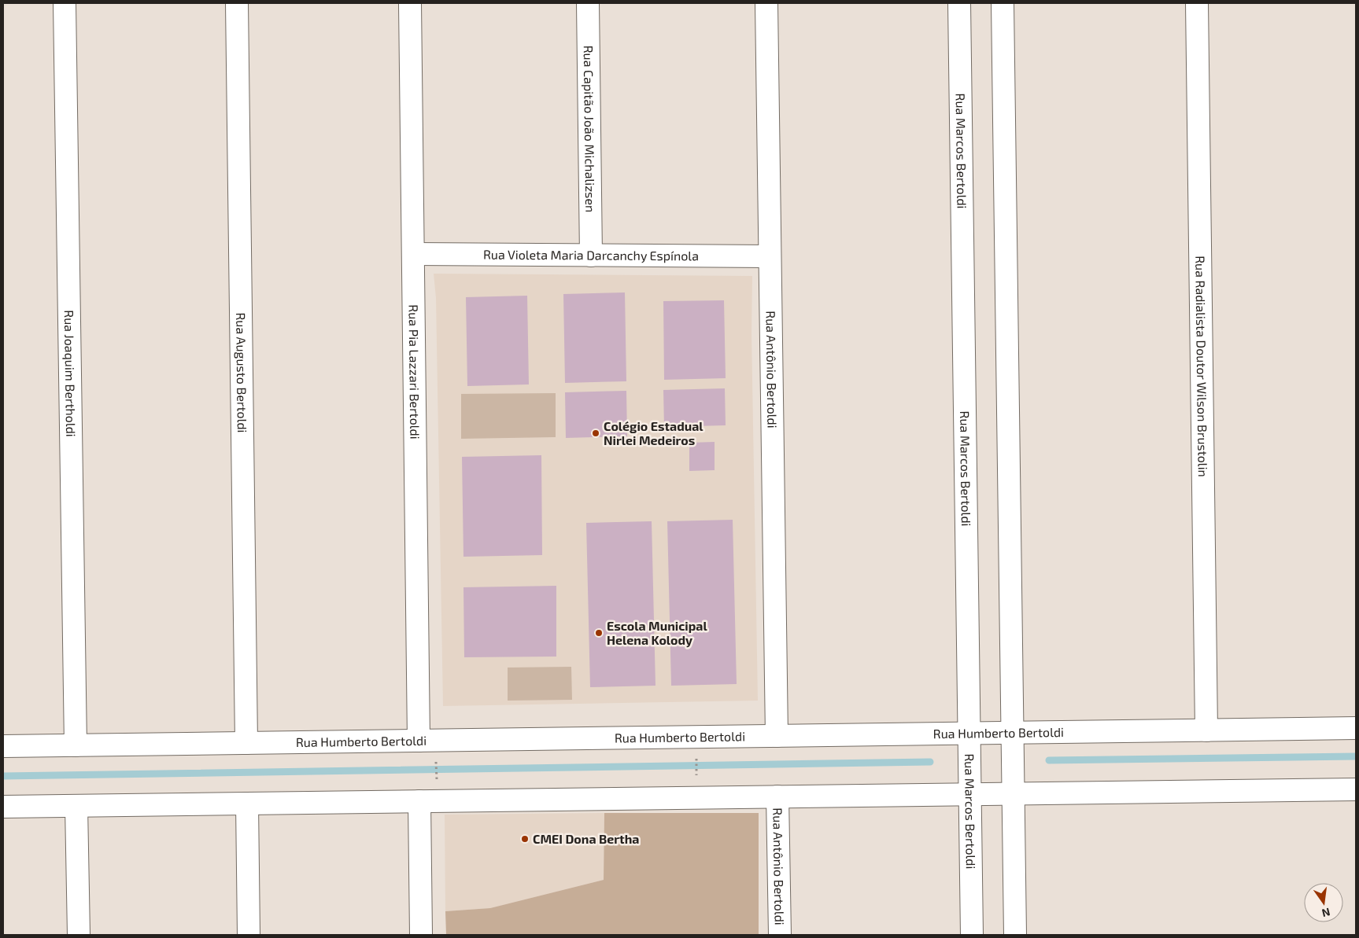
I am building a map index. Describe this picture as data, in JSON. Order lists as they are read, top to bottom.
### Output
{
  "streets": {
    "street": [
      "Rua Capitão João Michalizsen",
      "Rua Marcos Bertoldi",
      "Rua Violeta Maria Darcanchy Espínola",
      "Rua Radialista Doutor Wilson Brustolin",
      "Rua Antônio Bertoldi",
      "Rua Pia Lazzari Bertoldi",
      "Rua Augusto Bertoldi",
      "Rua Joaquim Bertholdi",
      "Rua Humberto Bertoldi"
    ]
  },
  "crossings": [
    ["Rua Capitão João Michalizsen", "Rua Violeta Maria Darcanchy Espínola"],
    ["Rua Marcos Bertoldi", "Rua Humberto Bertoldi"],
    ["Rua Violeta Maria Darcanchy Espínola", "Rua Antônio Bertoldi"],
    ["Rua Violeta Maria Darcanchy Espínola", "Rua Pia Lazzari Bertoldi"],
    ["Rua Radialista Doutor Wilson Brustolin", "Rua Humberto Bertoldi"],
    ["Rua Antônio Bertoldi", "Rua Humberto Bertoldi"],
    ["Rua Pia Lazzari Bertoldi", "Rua Humberto Bertoldi"],
    ["Rua Augusto Bertoldi", "Rua Humberto Bertoldi"],
    ["Rua Joaquim Bertholdi", "Rua Humberto Bertoldi"]
  ],
  "places": ["Colégio Estadual Nirlei Medeiros", "Escola Municipal Helena Kolody", "CMEI Dona Bertha"],
  "north": "bottom"
}
